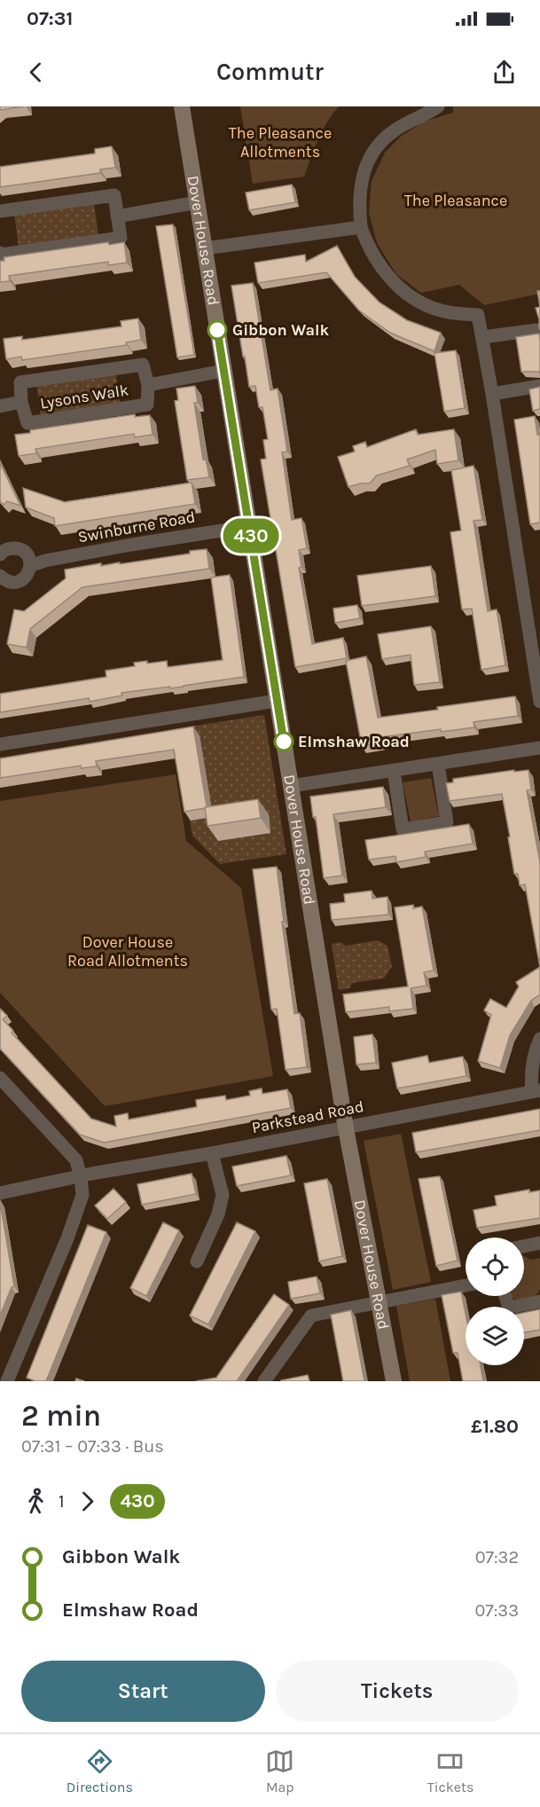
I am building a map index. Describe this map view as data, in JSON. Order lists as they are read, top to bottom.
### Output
{
  "streets": {
    "street": [
      "Dover House Road",
      "Lysons Walk",
      "Swinburne Road",
      "Parkstead Road"
    ]
  },
  "crossings": [
    ["Dover House Road", "Lysons Walk"],
    ["Dover House Road", "Swinburne Road"],
    ["Dover House Road", "Parkstead Road"]
  ],
  "parks": ["The Pleasance Allotments", "The Pleasance", "Dover House Road Allotments"],
  "places": ["Gibbon Walk", "Elmshaw Road"],
  "lines": ["bus line 430"],
  "page": {
    "status": "07:31",
    "header": "Commutr",
    "on_map": "430",
    "heading": ["2 min", "07:31 – 07:33 · Bus", "£1.80"],
    "legs": ["1", "430"],
    "list": [
      {
        "name": "Gibbon Walk",
        "value": "07:32"
      },
      {
        "name": "Elmshaw Road",
        "value": "07:33"
      }
    ],
    "buttons": ["Start", "Tickets"],
    "tabs": ["Directions", "Map", "Tickets"]
  }
}
